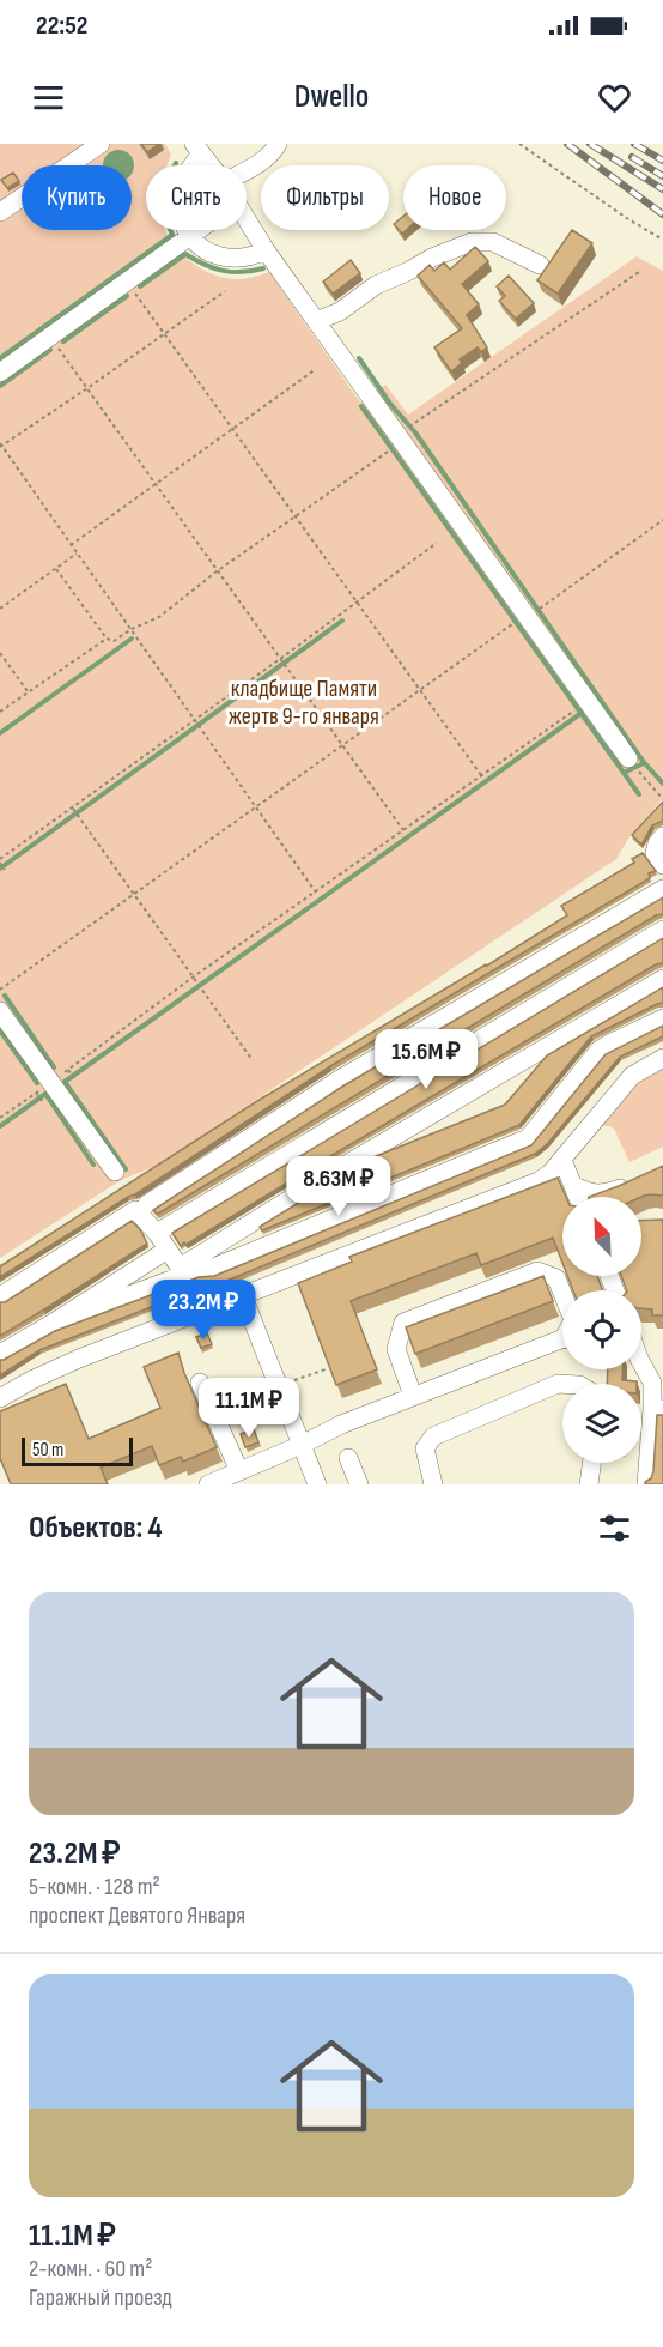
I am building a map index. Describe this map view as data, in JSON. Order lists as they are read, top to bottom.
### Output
{
  "parks": ["кладбище Памяти жертв 9-го января"],
  "scale_bar": "50 m",
  "north": "top left",
  "page": {
    "status": "22:52",
    "header": "Dwello",
    "chip": [
      "Купить",
      "Снять",
      "Фильтры",
      "Новое"
    ],
    "price": [
      "15.6M ₽",
      "8.63M ₽",
      "23.2M ₽",
      "11.1M ₽"
    ],
    "scale": "50 m",
    "heading": "Объектов: 4",
    "list": [
      {
        "name": "23.2M ₽",
        "note": "5-комн. · 128 m² · проспект Девятого Января"
      },
      {
        "name": "11.1M ₽",
        "note": "2-комн. · 60 m² · Гаражный проезд"
      }
    ]
  }
}
